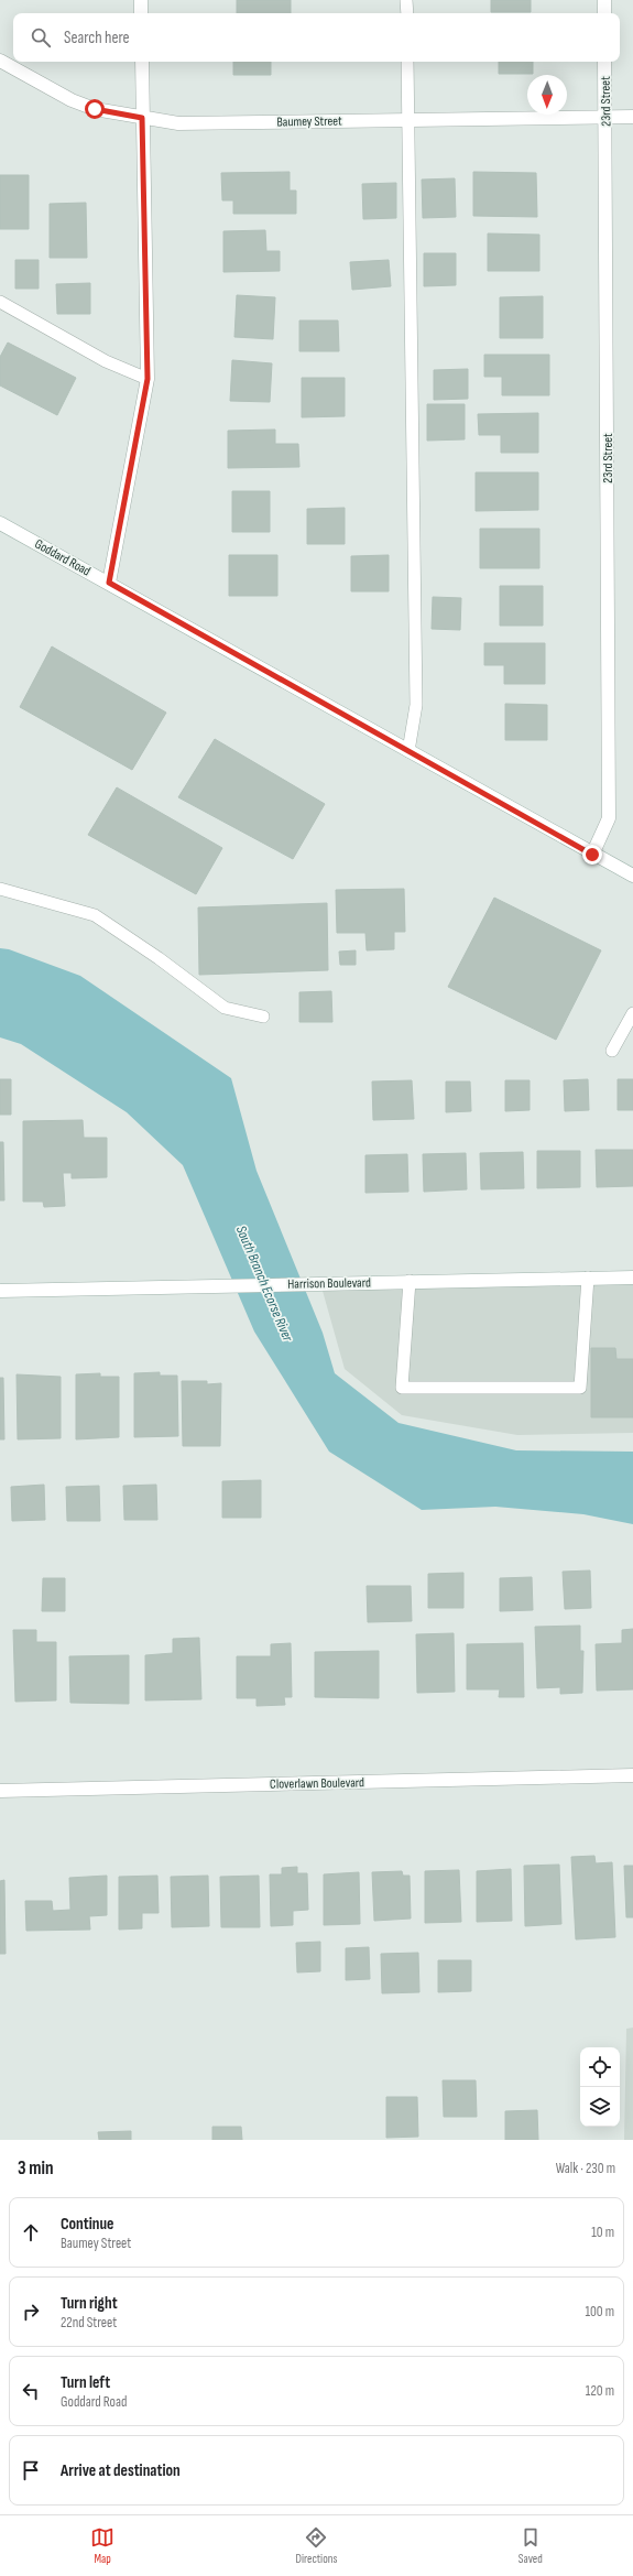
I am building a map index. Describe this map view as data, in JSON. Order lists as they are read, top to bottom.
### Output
{
  "streets": {
    "street": [
      "23rd Street",
      "Baumey Street",
      "Goddard Road",
      "Harrison Boulevard",
      "Cloverlawn Boulevard"
    ]
  },
  "crossings": [
    ["23rd Street", "Baumey Street"],
    ["23rd Street", "Goddard Road"]
  ],
  "water": ["South Branch Ecorse River"],
  "north": "bottom",
  "page": {
    "search": "Search here",
    "heading": ["3 min", "Walk · 230 m"],
    "list": [
      ["Continue", "Baumey Street", "10 m"],
      ["Turn right", "22nd Street", "100 m"],
      ["Turn left", "Goddard Road", "120 m"],
      "Arrive at destination"
    ],
    "nav": ["Map", "Directions", "Saved"]
  }
}
